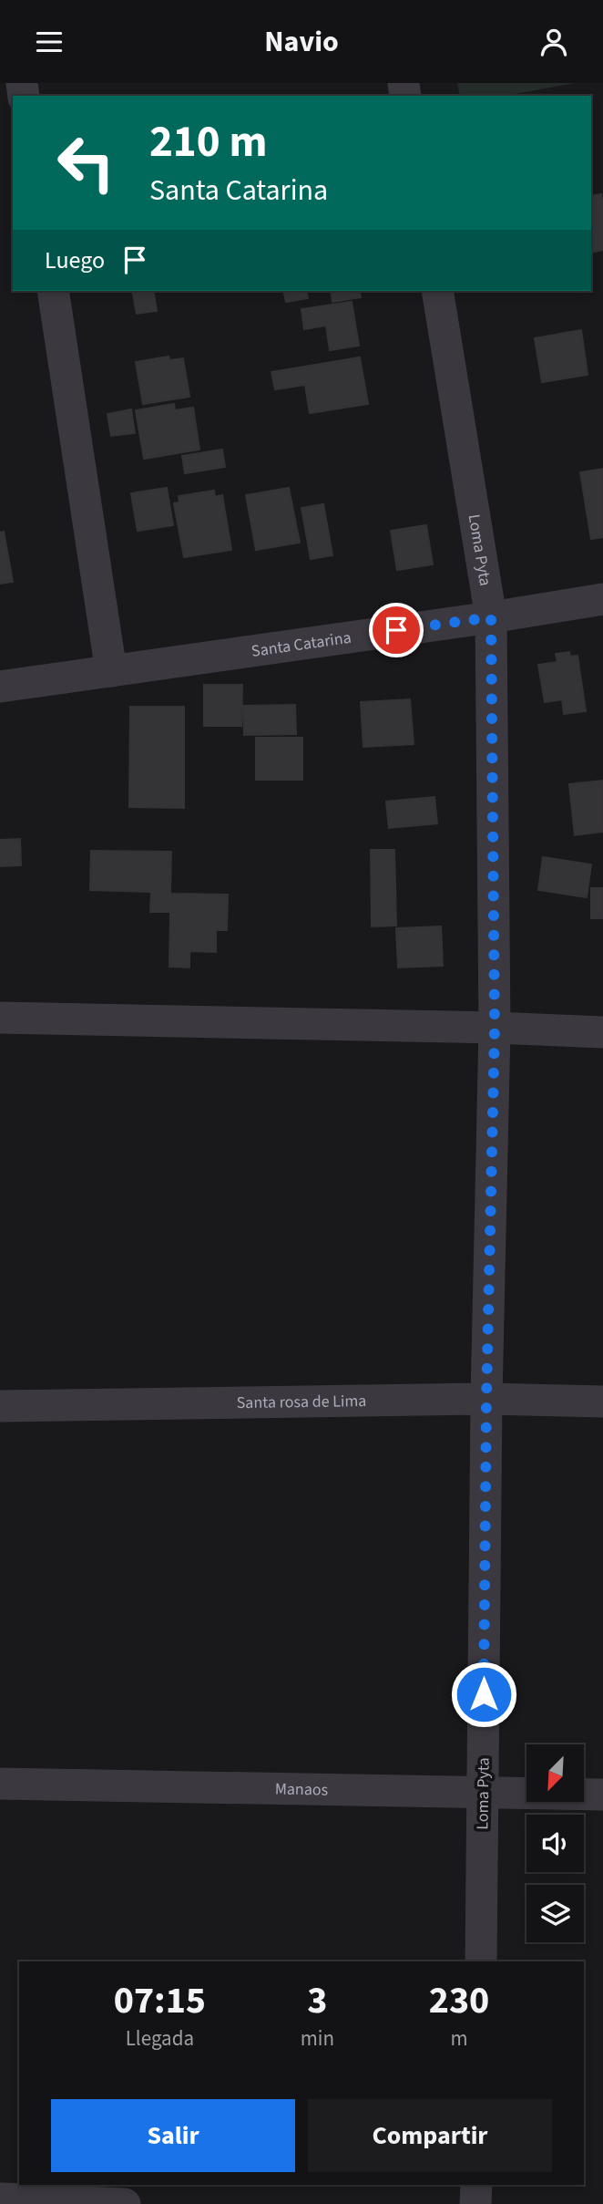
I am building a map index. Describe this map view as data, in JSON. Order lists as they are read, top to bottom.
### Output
{
  "streets": {
    "street": [
      "Loma Pyta",
      "Santa Catarina",
      "Santa rosa de Lima",
      "Manaos"
    ]
  },
  "crossings": [
    ["Loma Pyta", "Santa Catarina"],
    ["Loma Pyta", "Santa rosa de Lima"],
    ["Loma Pyta", "Manaos"]
  ],
  "north": "bottom left",
  "page": {
    "header": "Navio",
    "turn": ["210 m", "Santa Catarina"],
    "then": "Luego",
    "eta": [
      "07:15",
      "Llegada",
      "3",
      "min",
      "230",
      "m"
    ],
    "buttons": ["Salir", "Compartir"]
  }
}
